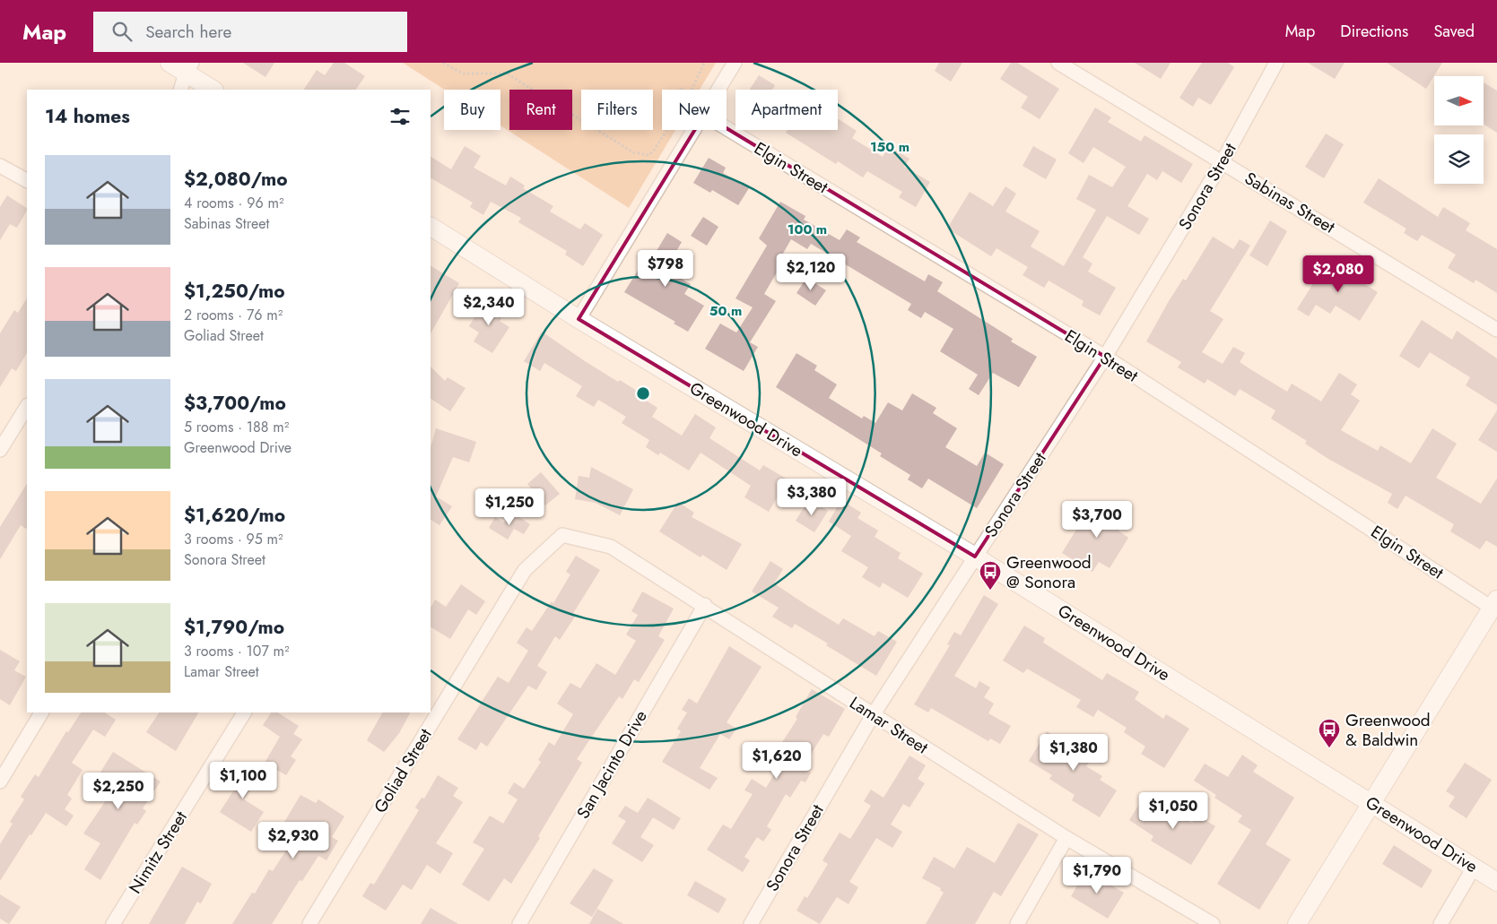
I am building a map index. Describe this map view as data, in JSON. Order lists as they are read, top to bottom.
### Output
{
  "streets": {
    "main road": ["Greenwood Drive"],
    "street": [
      "Elgin Street",
      "Sonora Street",
      "Sabinas Street",
      "Lamar Street",
      "San Jacinto Drive",
      "Goliad Street",
      "Nimitz Street"
    ]
  },
  "crossings": [
    ["Elgin Street", "Sonora Street"],
    ["Sonora Street", "Sabinas Street"],
    ["Sonora Street", "Greenwood Drive"],
    ["Sonora Street", "Lamar Street"],
    ["Lamar Street", "San Jacinto Drive"],
    ["Lamar Street", "Goliad Street"]
  ],
  "places": {
    "bus stop": ["Greenwood @ Sonora", "Greenwood & Baldwin"]
  },
  "north": "right",
  "page": {
    "header": "Map",
    "search": "Search here",
    "nav": ["Map", "Directions", "Saved"],
    "chip": [
      "Buy",
      "Rent",
      "Filters",
      "New",
      "Apartment"
    ],
    "heading": "14 homes",
    "list": [
      {
        "name": "$2,080/mo",
        "note": "4 rooms · 96 m² · Sabinas Street"
      },
      {
        "name": "$1,250/mo",
        "note": "2 rooms · 76 m² · Goliad Street"
      },
      {
        "name": "$3,700/mo",
        "note": "5 rooms · 188 m² · Greenwood Drive"
      },
      {
        "name": "$1,620/mo",
        "note": "3 rooms · 95 m² · Sonora Street"
      },
      {
        "name": "$1,790/mo",
        "note": "3 rooms · 107 m² · Lamar Street"
      }
    ],
    "price": [
      "$798",
      "$2,120",
      "$2,080",
      "$2,340",
      "$3,380",
      "$1,250",
      "$3,700",
      "$1,380",
      "$1,620",
      "$1,100",
      "$2,250",
      "$1,050",
      "$2,930",
      "$1,790"
    ]
  },
  "rings": ["150 m", "100 m", "50 m"]
}
